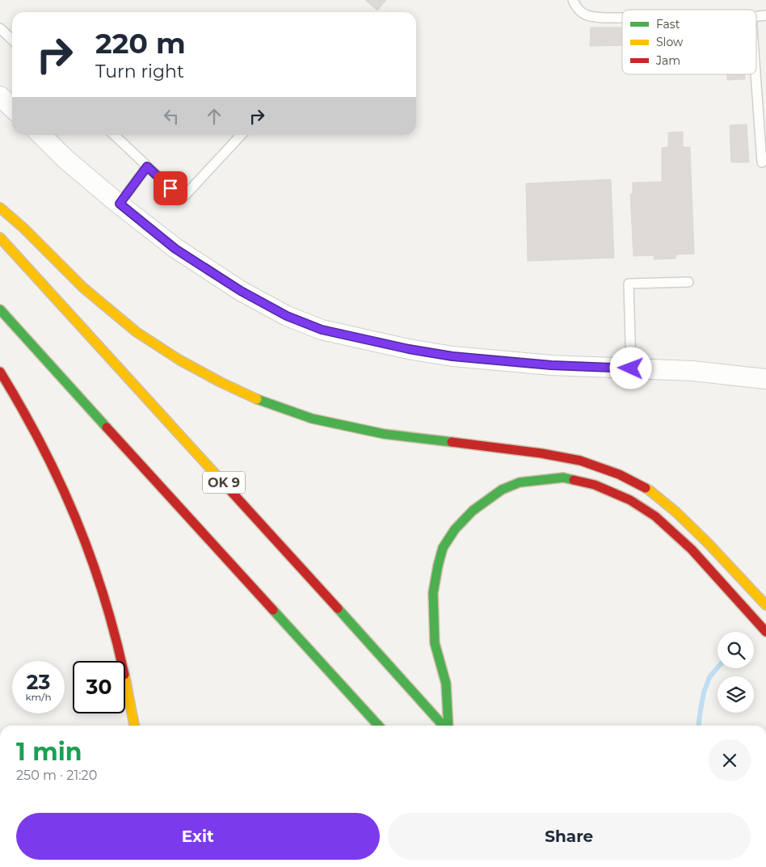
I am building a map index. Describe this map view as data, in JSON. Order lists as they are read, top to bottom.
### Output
{
  "streets": {
    "highway": ["OK 9"]
  },
  "legend": ["Fast", "Slow", "Jam"],
  "page": {
    "turn": ["220 m", "Turn right"],
    "speed": "23 km/h",
    "limit": "30",
    "heading": ["1 min", "250 m · 21:20"],
    "buttons": ["Exit", "Share"]
  }
}
